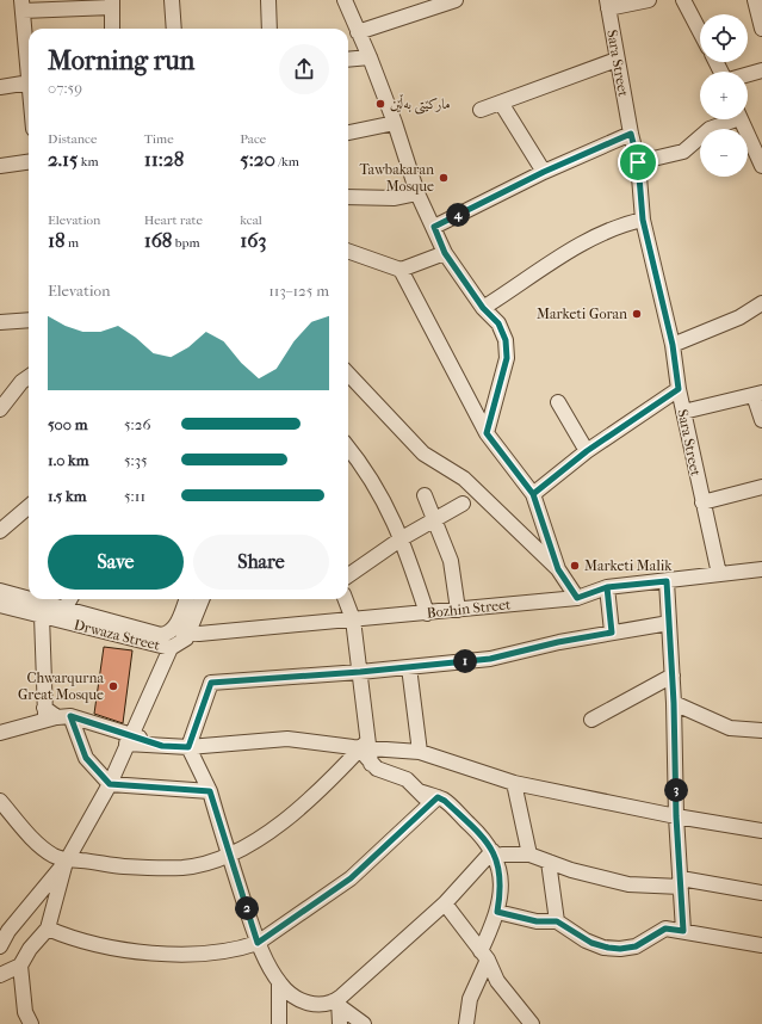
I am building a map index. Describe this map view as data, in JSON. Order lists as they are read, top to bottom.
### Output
{
  "streets": {
    "street": ["Sara Street", "Bozhin Street", "Drwaza Street"]
  },
  "crossings": [
    ["Sara Street", "Bozhin Street"],
    ["Bozhin Street", "Drwaza Street"]
  ],
  "places": [
    "مارکێتی بەڵێن",
    "Tawbakaran Mosque",
    "Marketi Goran",
    "Marketi Malik",
    "Chwarqurna Great Mosque"
  ],
  "page": {
    "map_buttons": ["+", "−"],
    "heading": ["Morning run", "07:59"],
    "stats": [
      ["Distance", "2.15 km"],
      ["Time", "11:28"],
      ["Pace", "5:20 /km"],
      ["Elevation", "18 m"],
      ["Heart rate", "168 bpm"],
      ["kcal", "163"]
    ],
    "pins": [
      "4",
      "1",
      "3",
      "2"
    ],
    "chart": ["Elevation", "113–125 m"],
    "list": [
      {
        "name": "500 m",
        "note": "5:26"
      },
      {
        "name": "1.0 km",
        "note": "5:35"
      },
      {
        "name": "1.5 km",
        "note": "5:11"
      }
    ],
    "buttons": ["Save", "Share"]
  }
}
